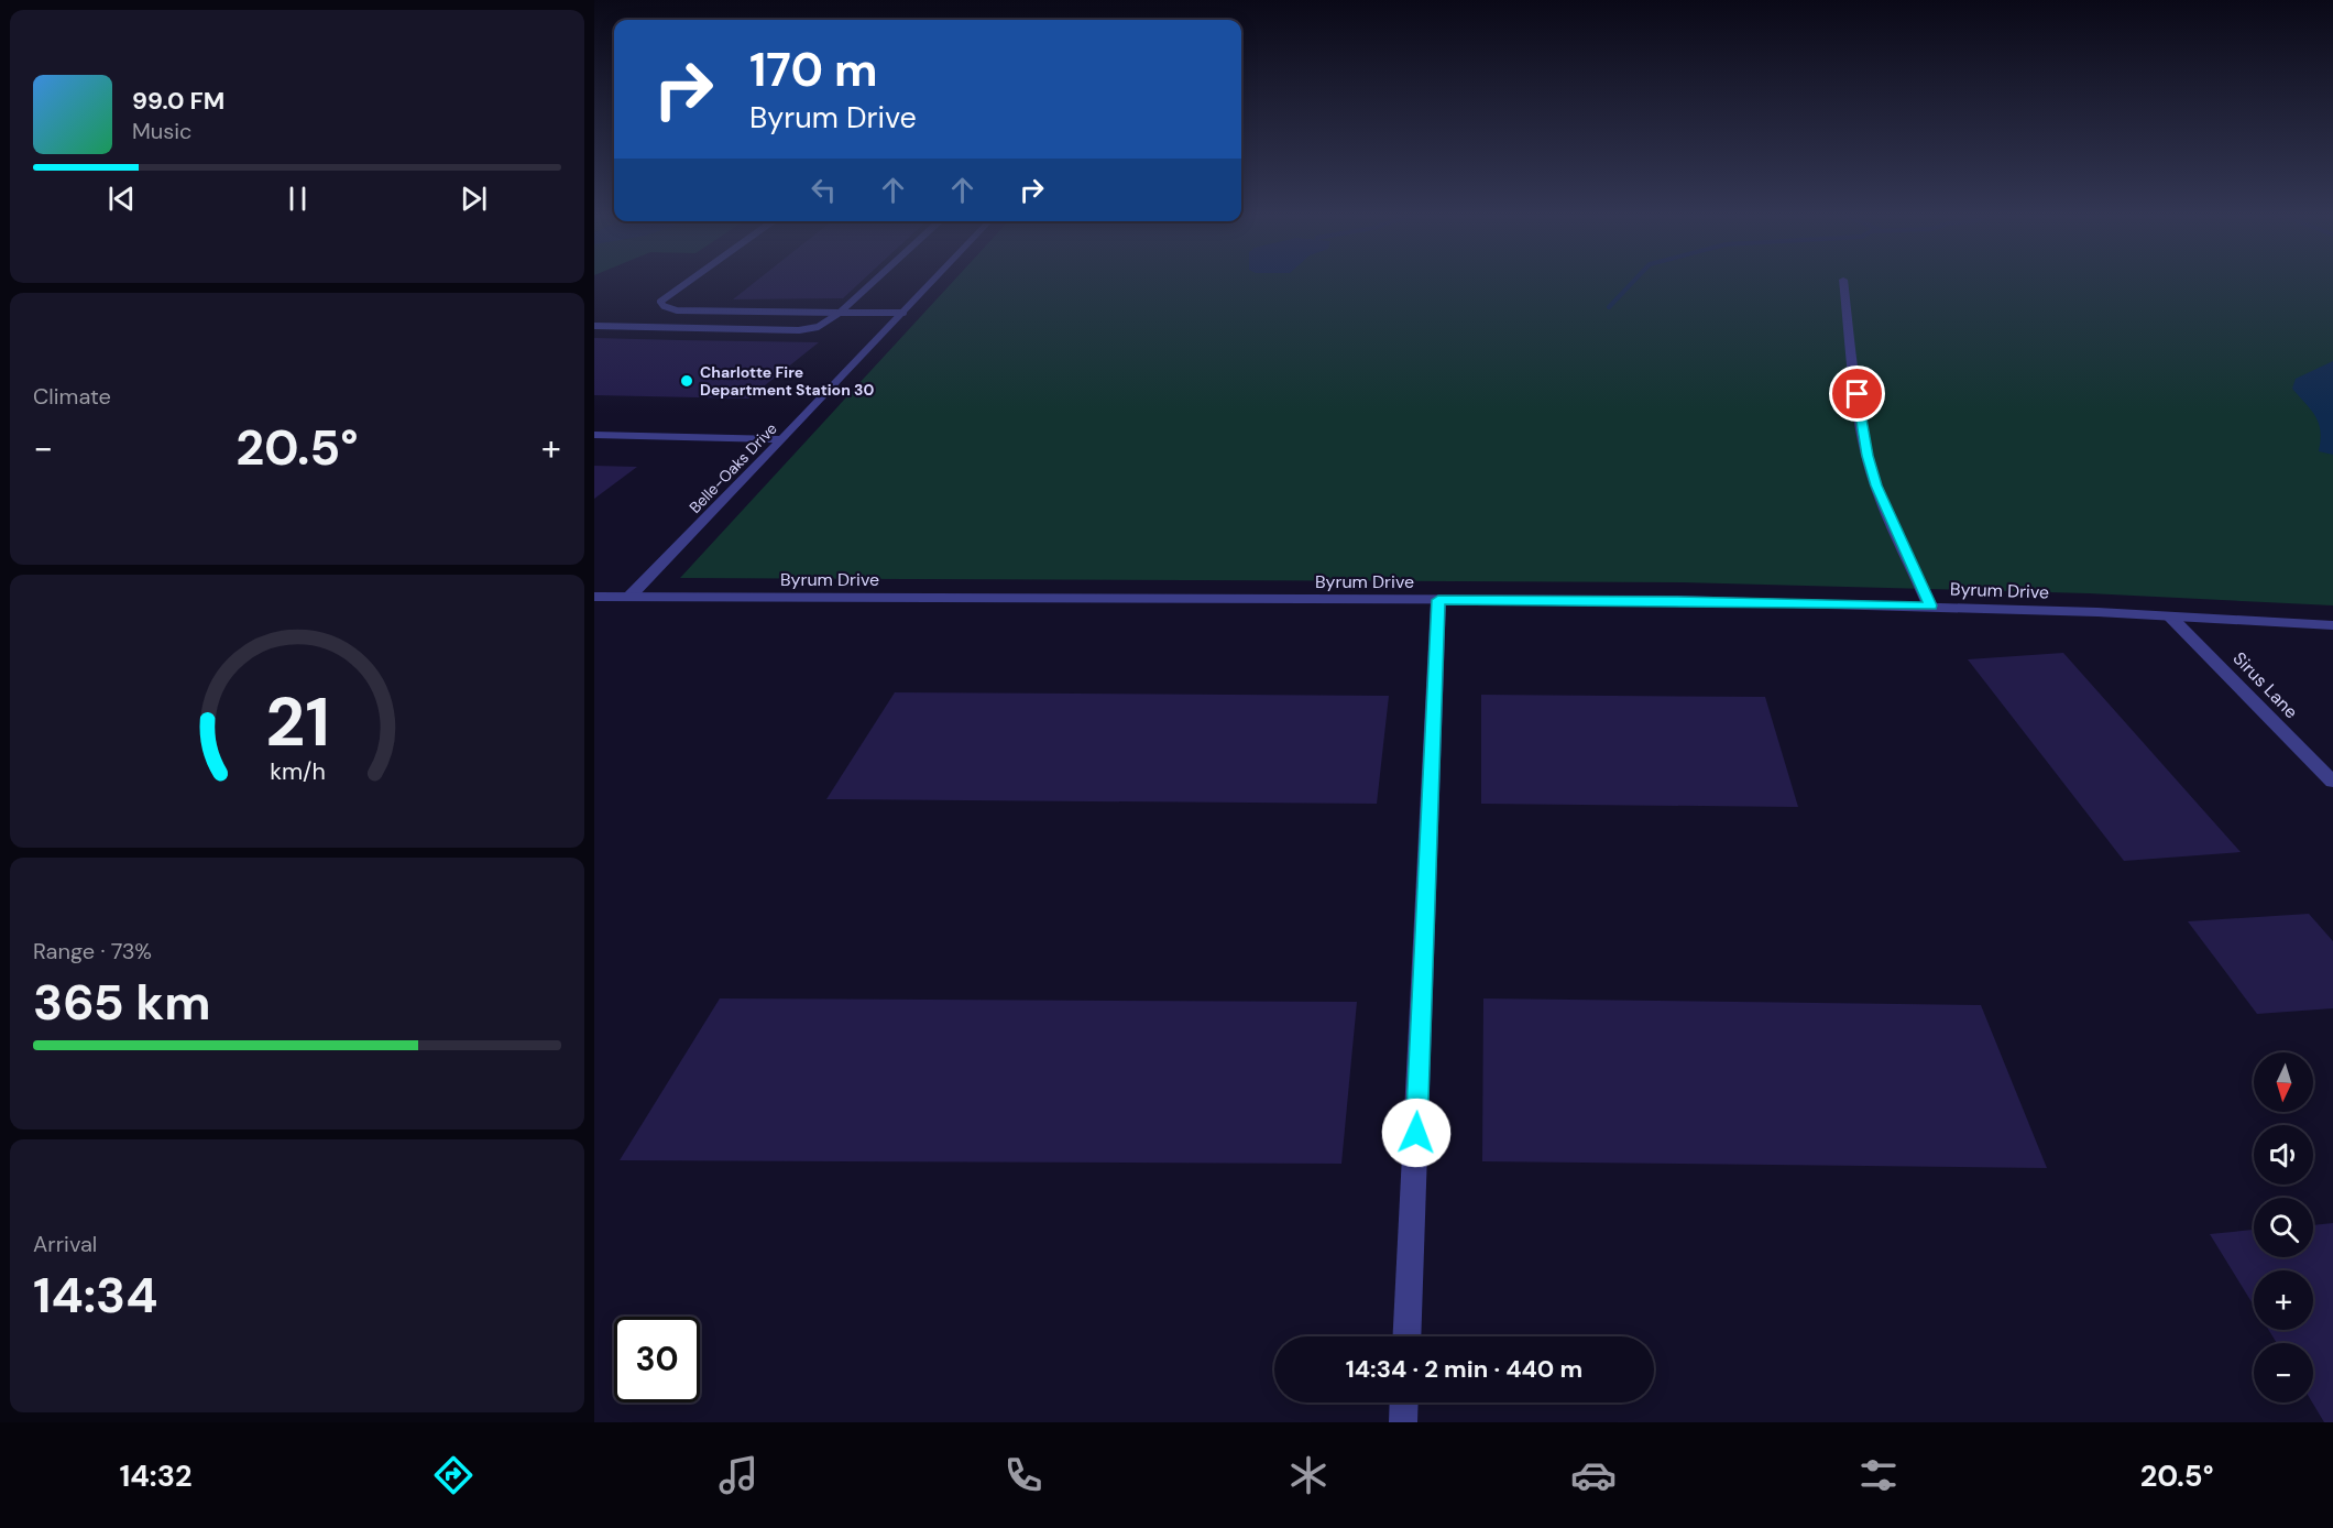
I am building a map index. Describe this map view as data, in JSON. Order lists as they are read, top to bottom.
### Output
{
  "streets": {
    "street": ["Belle-Oaks Drive", "Byrum Drive", "Sirus Lane"]
  },
  "crossings": [
    ["Belle-Oaks Drive", "Byrum Drive"],
    ["Byrum Drive", "Sirus Lane"]
  ],
  "places": ["Charlotte Fire Department Station 30"],
  "north": "bottom",
  "page": {
    "turn": ["170 m", "Byrum Drive"],
    "song": ["99.0 FM", "Music"],
    "tile": [
      "Climate",
      ["Range · 73%", "365 km"],
      ["Arrival", "14:34"]
    ],
    "heat": ["−", "20.5°", "+"],
    "map_buttons": ["+", "−"],
    "limit": "30",
    "trip": "14:34 · 2 min · 440 m",
    "tabs": ["14:32", "20.5°"],
    "gauge": ["21", "km/h"]
  }
}
